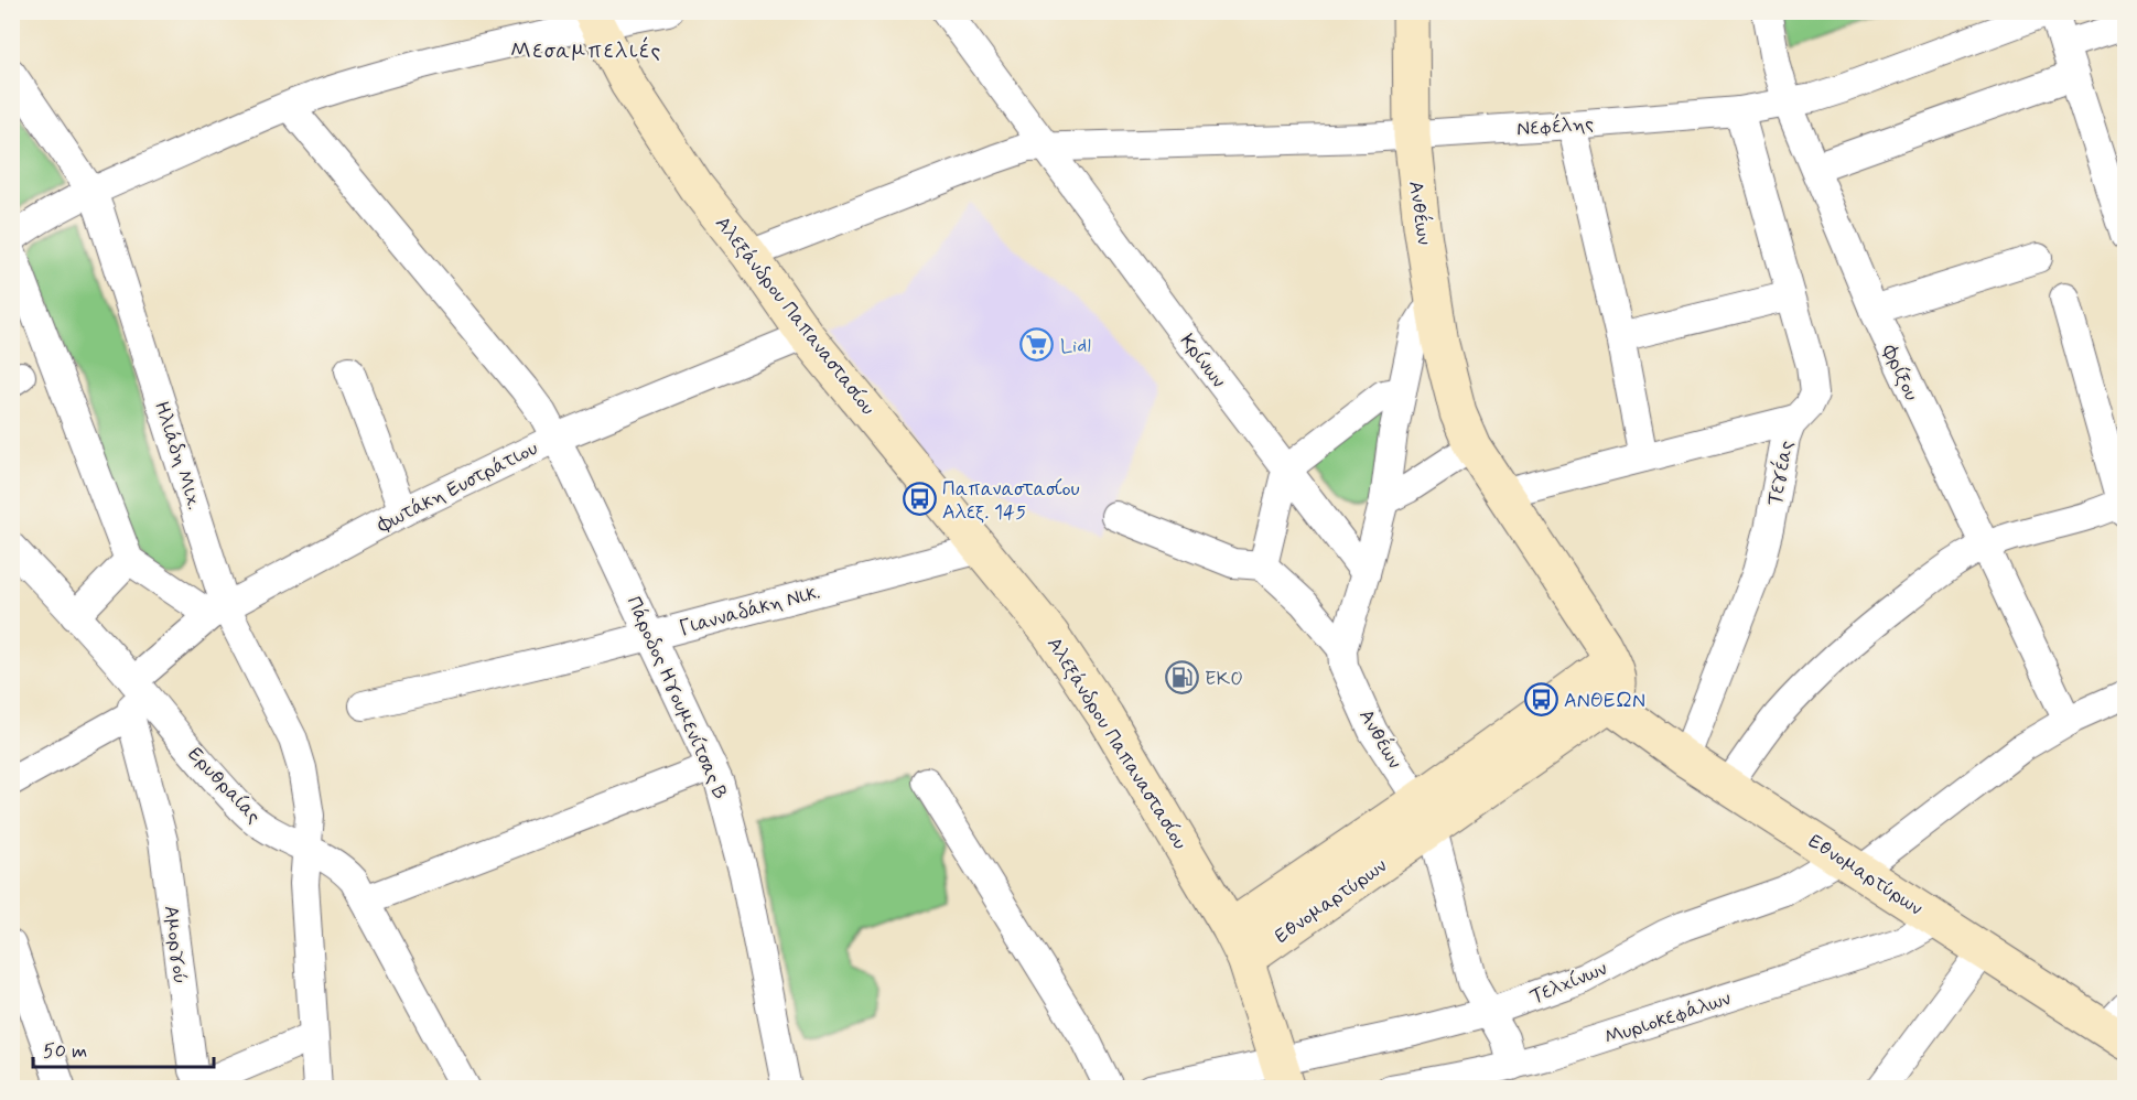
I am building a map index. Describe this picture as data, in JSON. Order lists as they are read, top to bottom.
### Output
{
  "streets": {
    "street": [
      "Νεφέλης",
      "Ανθέων",
      "Αλεξάνδρου Παπαναστασίου",
      "Κρίνων",
      "Φρίξου",
      "Ηλιάδη Μιχ.",
      "Τεγέας",
      "Φωτάκη Ευστράτιου",
      "Γιανναδάκη Νικ.",
      "Πάροδος Ηγουμενίτσας Β",
      "Ερυθραίας",
      "Εθνομαρτύρων",
      "Αμοργού",
      "Τελχίνων",
      "Μυριοκεφάλων"
    ]
  },
  "crossings": [
    ["Νεφέλης", "Ανθέων"],
    ["Νεφέλης", "Αλεξάνδρου Παπαναστασίου"],
    ["Νεφέλης", "Κρίνων"],
    ["Νεφέλης", "Φρίξου"],
    ["Νεφέλης", "Τεγέας"],
    ["Ανθέων", "Εθνομαρτύρων"],
    ["Ανθέων", "Τελχίνων"],
    ["Ανθέων", "Μυριοκεφάλων"],
    ["Αλεξάνδρου Παπαναστασίου", "Φωτάκη Ευστράτιου"],
    ["Αλεξάνδρου Παπαναστασίου", "Γιανναδάκη Νικ."],
    ["Αλεξάνδρου Παπαναστασίου", "Εθνομαρτύρων"],
    ["Αλεξάνδρου Παπαναστασίου", "Τελχίνων"],
    ["Φρίξου", "Τελχίνων"],
    ["Ηλιάδη Μιχ.", "Φωτάκη Ευστράτιου"],
    ["Ηλιάδη Μιχ.", "Ερυθραίας"],
    ["Ηλιάδη Μιχ.", "Αμοργού"],
    ["Τεγέας", "Εθνομαρτύρων"],
    ["Φωτάκη Ευστράτιου", "Πάροδος Ηγουμενίτσας Β"],
    ["Φωτάκη Ευστράτιου", "Ερυθραίας"],
    ["Φωτάκη Ευστράτιου", "Αμοργού"],
    ["Γιανναδάκη Νικ.", "Πάροδος Ηγουμενίτσας Β"],
    ["Ερυθραίας", "Αμοργού"],
    ["Εθνομαρτύρων", "Τελχίνων"],
    ["Εθνομαρτύρων", "Μυριοκεφάλων"]
  ],
  "districts": ["Μεσαμπελιές"],
  "places": {
    "supermarket": ["Lidl"],
    "bus stop": ["Παπαναστασίου Αλεξ. 145", "ΑΝΘΕΩΝ"],
    "fuel station": ["EKO"]
  },
  "scale_bar": "50 m"
}
